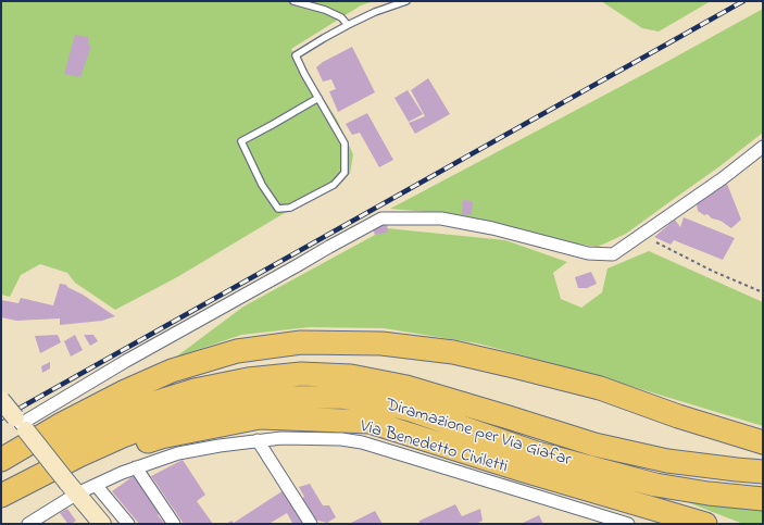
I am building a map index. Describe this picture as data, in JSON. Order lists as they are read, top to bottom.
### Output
{
  "streets": {
    "highway": ["Diramazione per Via Giafar"],
    "street": ["Via Benedetto Civiletti"]
  }
}
